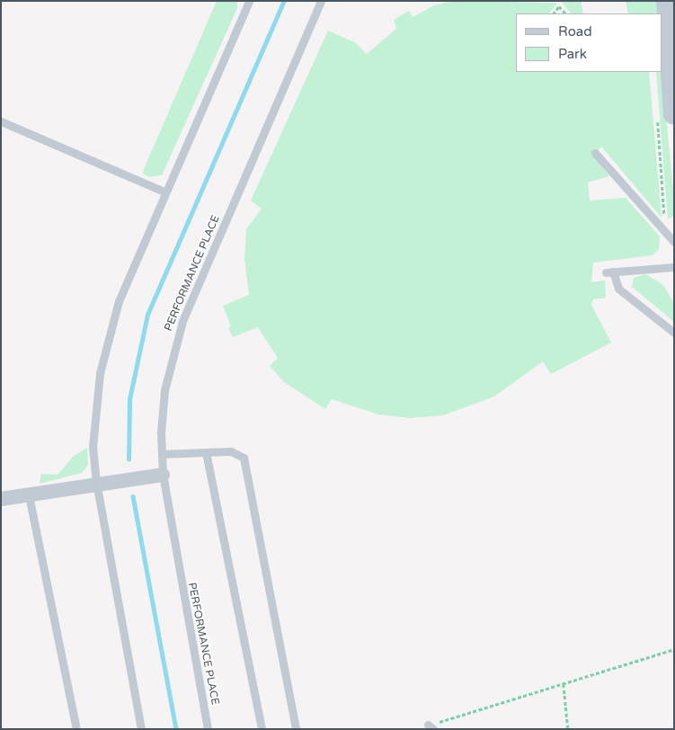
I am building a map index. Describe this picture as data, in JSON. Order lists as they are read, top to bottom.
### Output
{
  "streets": {
    "lane": ["PERFORMANCE PLACE"]
  },
  "legend": ["Road", "Park"]
}
